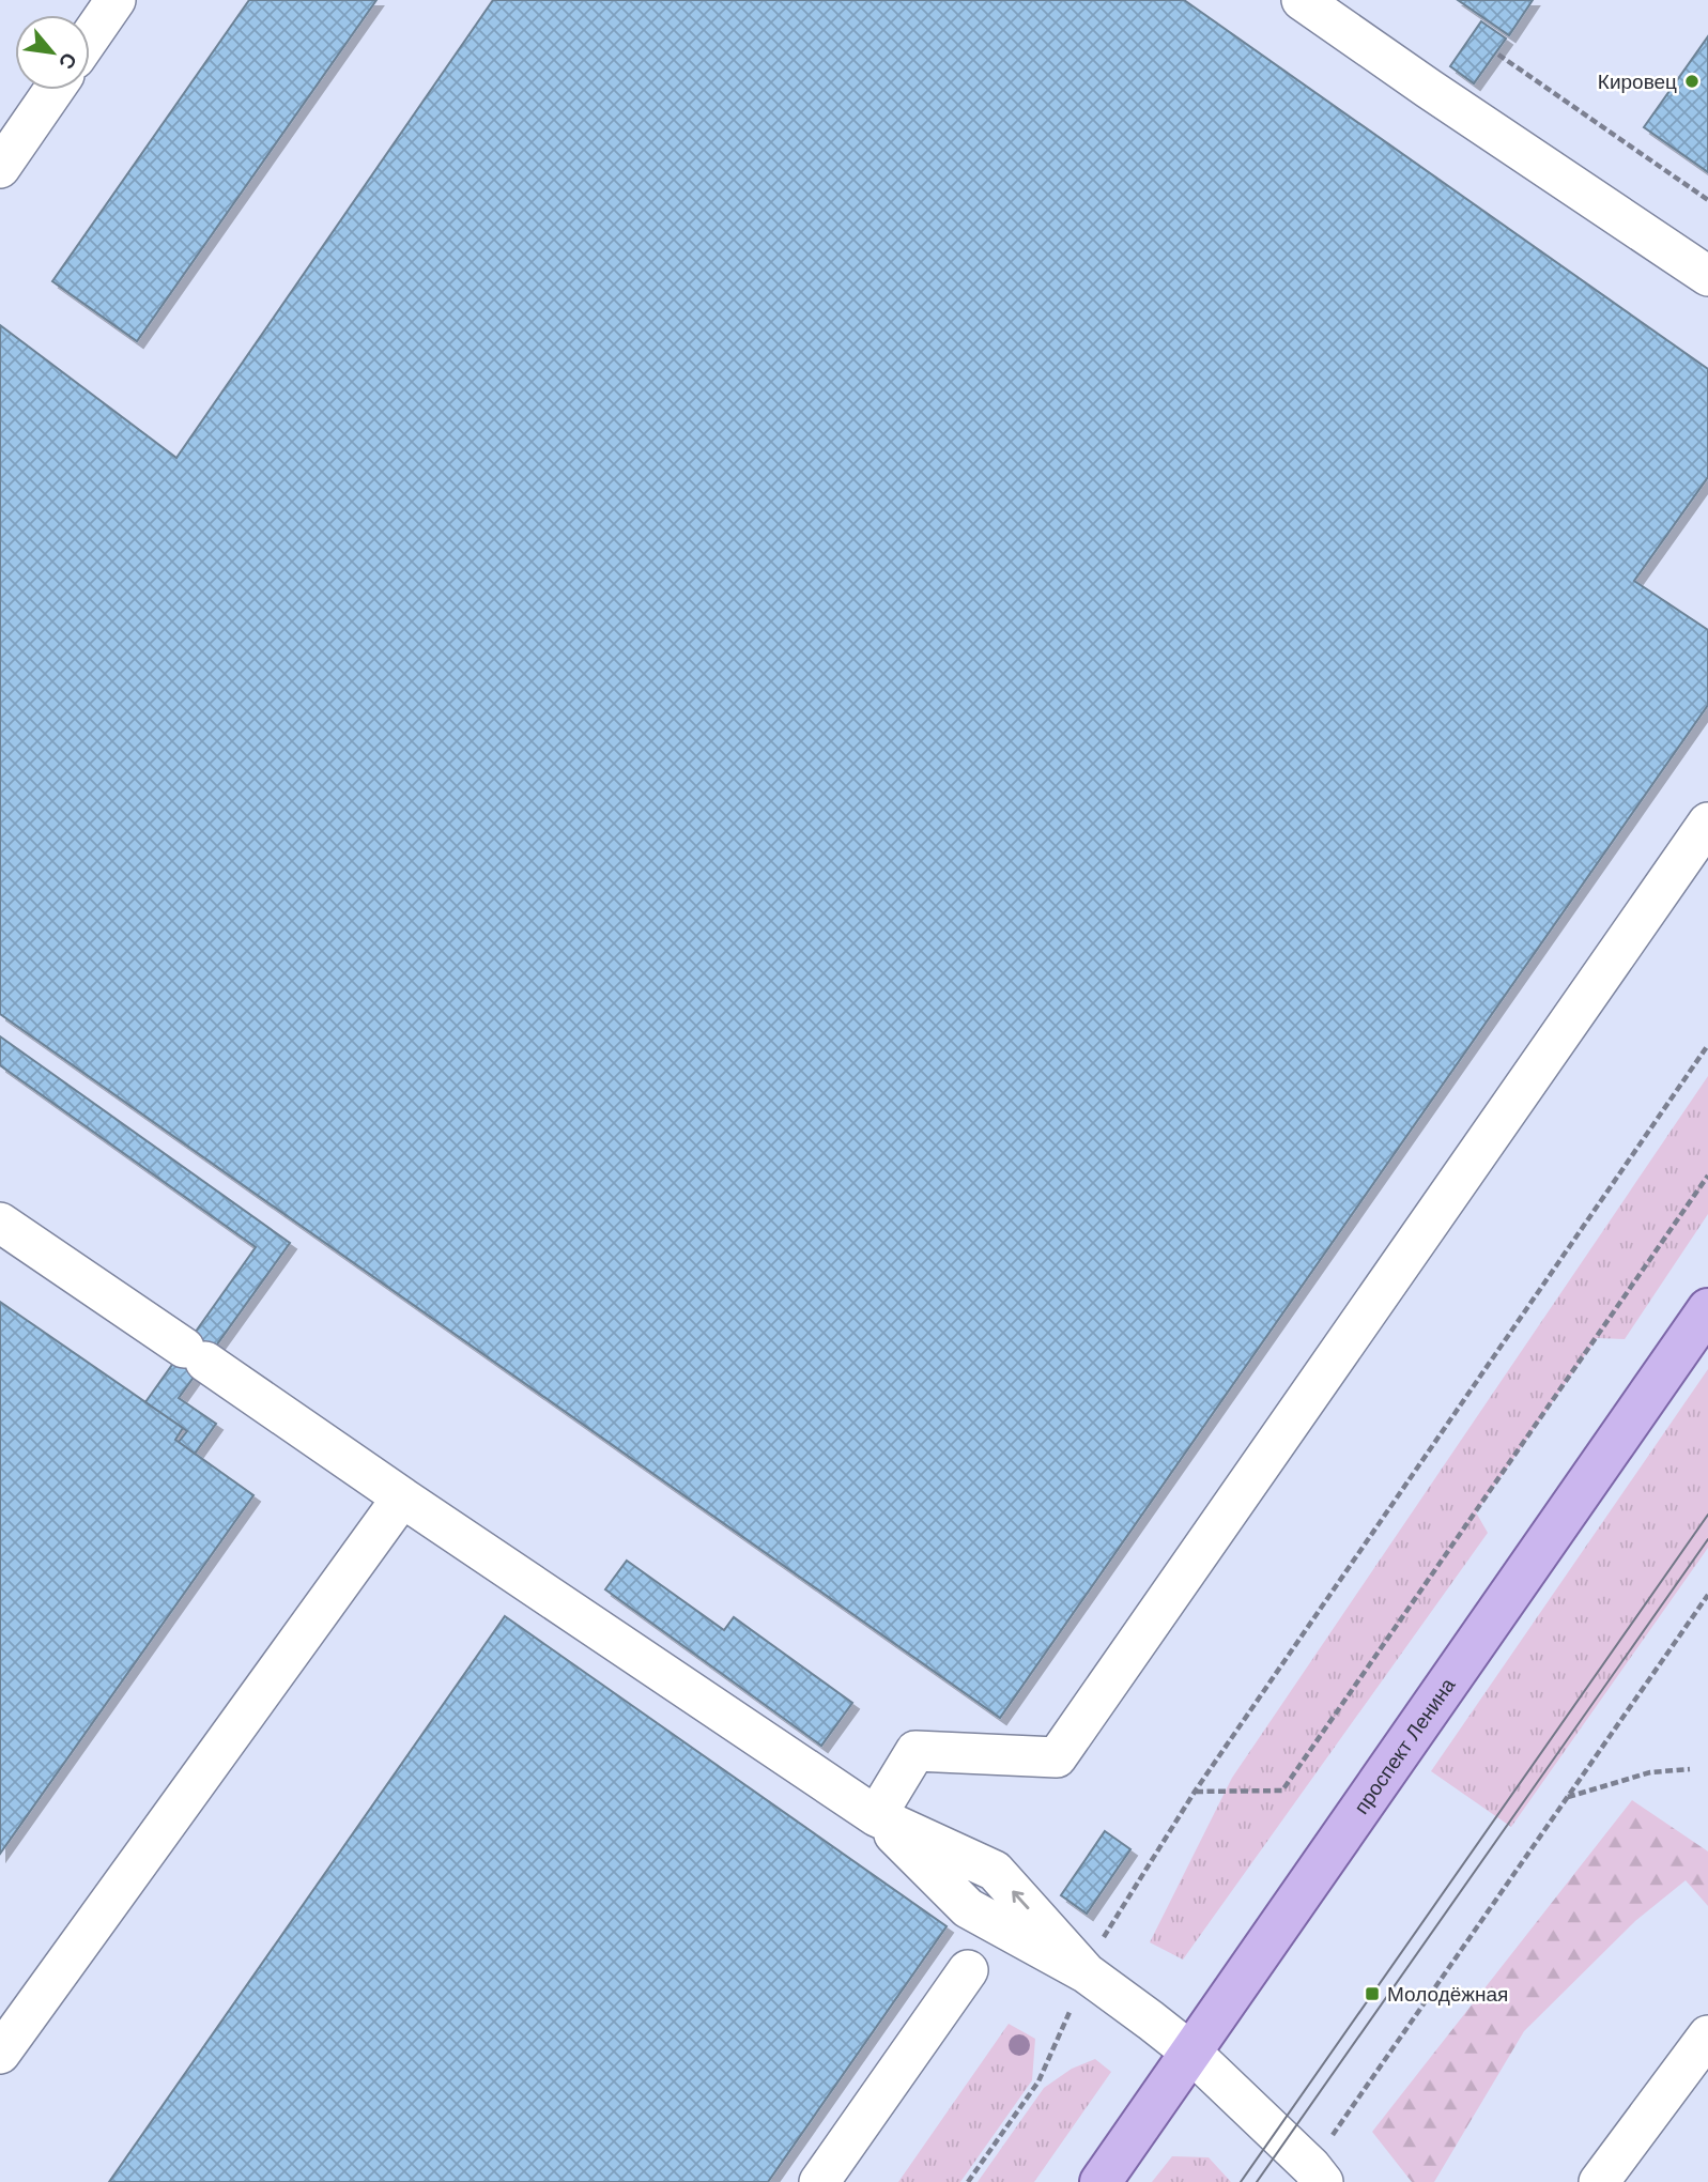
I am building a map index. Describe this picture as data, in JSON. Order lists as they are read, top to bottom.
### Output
{
  "streets": {
    "main road": ["проспект Ленина"]
  },
  "places": {
    "other": ["Кировец"],
    "transit": ["Молодёжная"]
  },
  "north": "bottom right"
}
